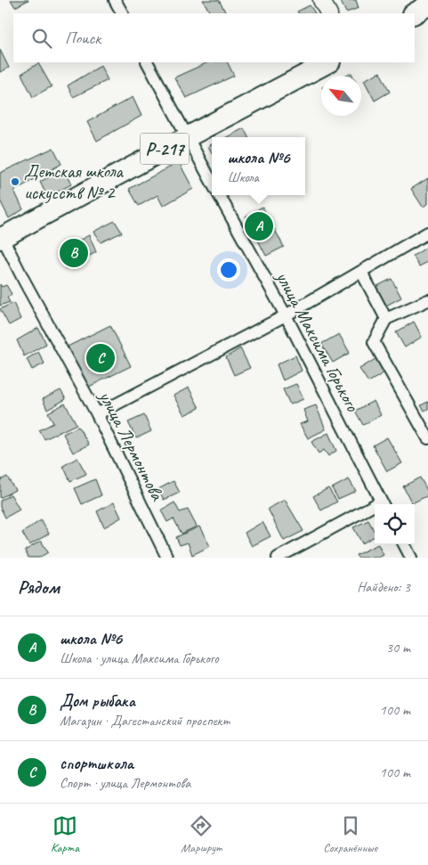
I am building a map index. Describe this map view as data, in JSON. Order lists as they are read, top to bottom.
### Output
{
  "streets": {
    "highway": ["Р-217"],
    "street": ["улица Максима Горького", "улица Лермонтова"]
  },
  "crossings": [
    ["Р-217", "улица Лермонтова"]
  ],
  "places": ["Детская школа искусств № 2"],
  "north": "top left",
  "page": {
    "search": "Поиск",
    "popup": ["школа №6", "Школа"],
    "pins": ["A", "B", "C"],
    "heading": ["Рядом", "Найдено: 3"],
    "list": [
      {
        "mark": "A",
        "name": "школа №6",
        "note": "Школа · улица Максима Горького",
        "value": "30 m"
      },
      {
        "mark": "B",
        "name": "Дом рыбака",
        "note": "Магазин · Дагестанский проспект",
        "value": "100 m"
      },
      {
        "mark": "C",
        "name": "спортшкола",
        "note": "Спорт · улица Лермонтова",
        "value": "100 m"
      }
    ],
    "nav": ["Карта", "Маршрут", "Сохранённые"]
  }
}
